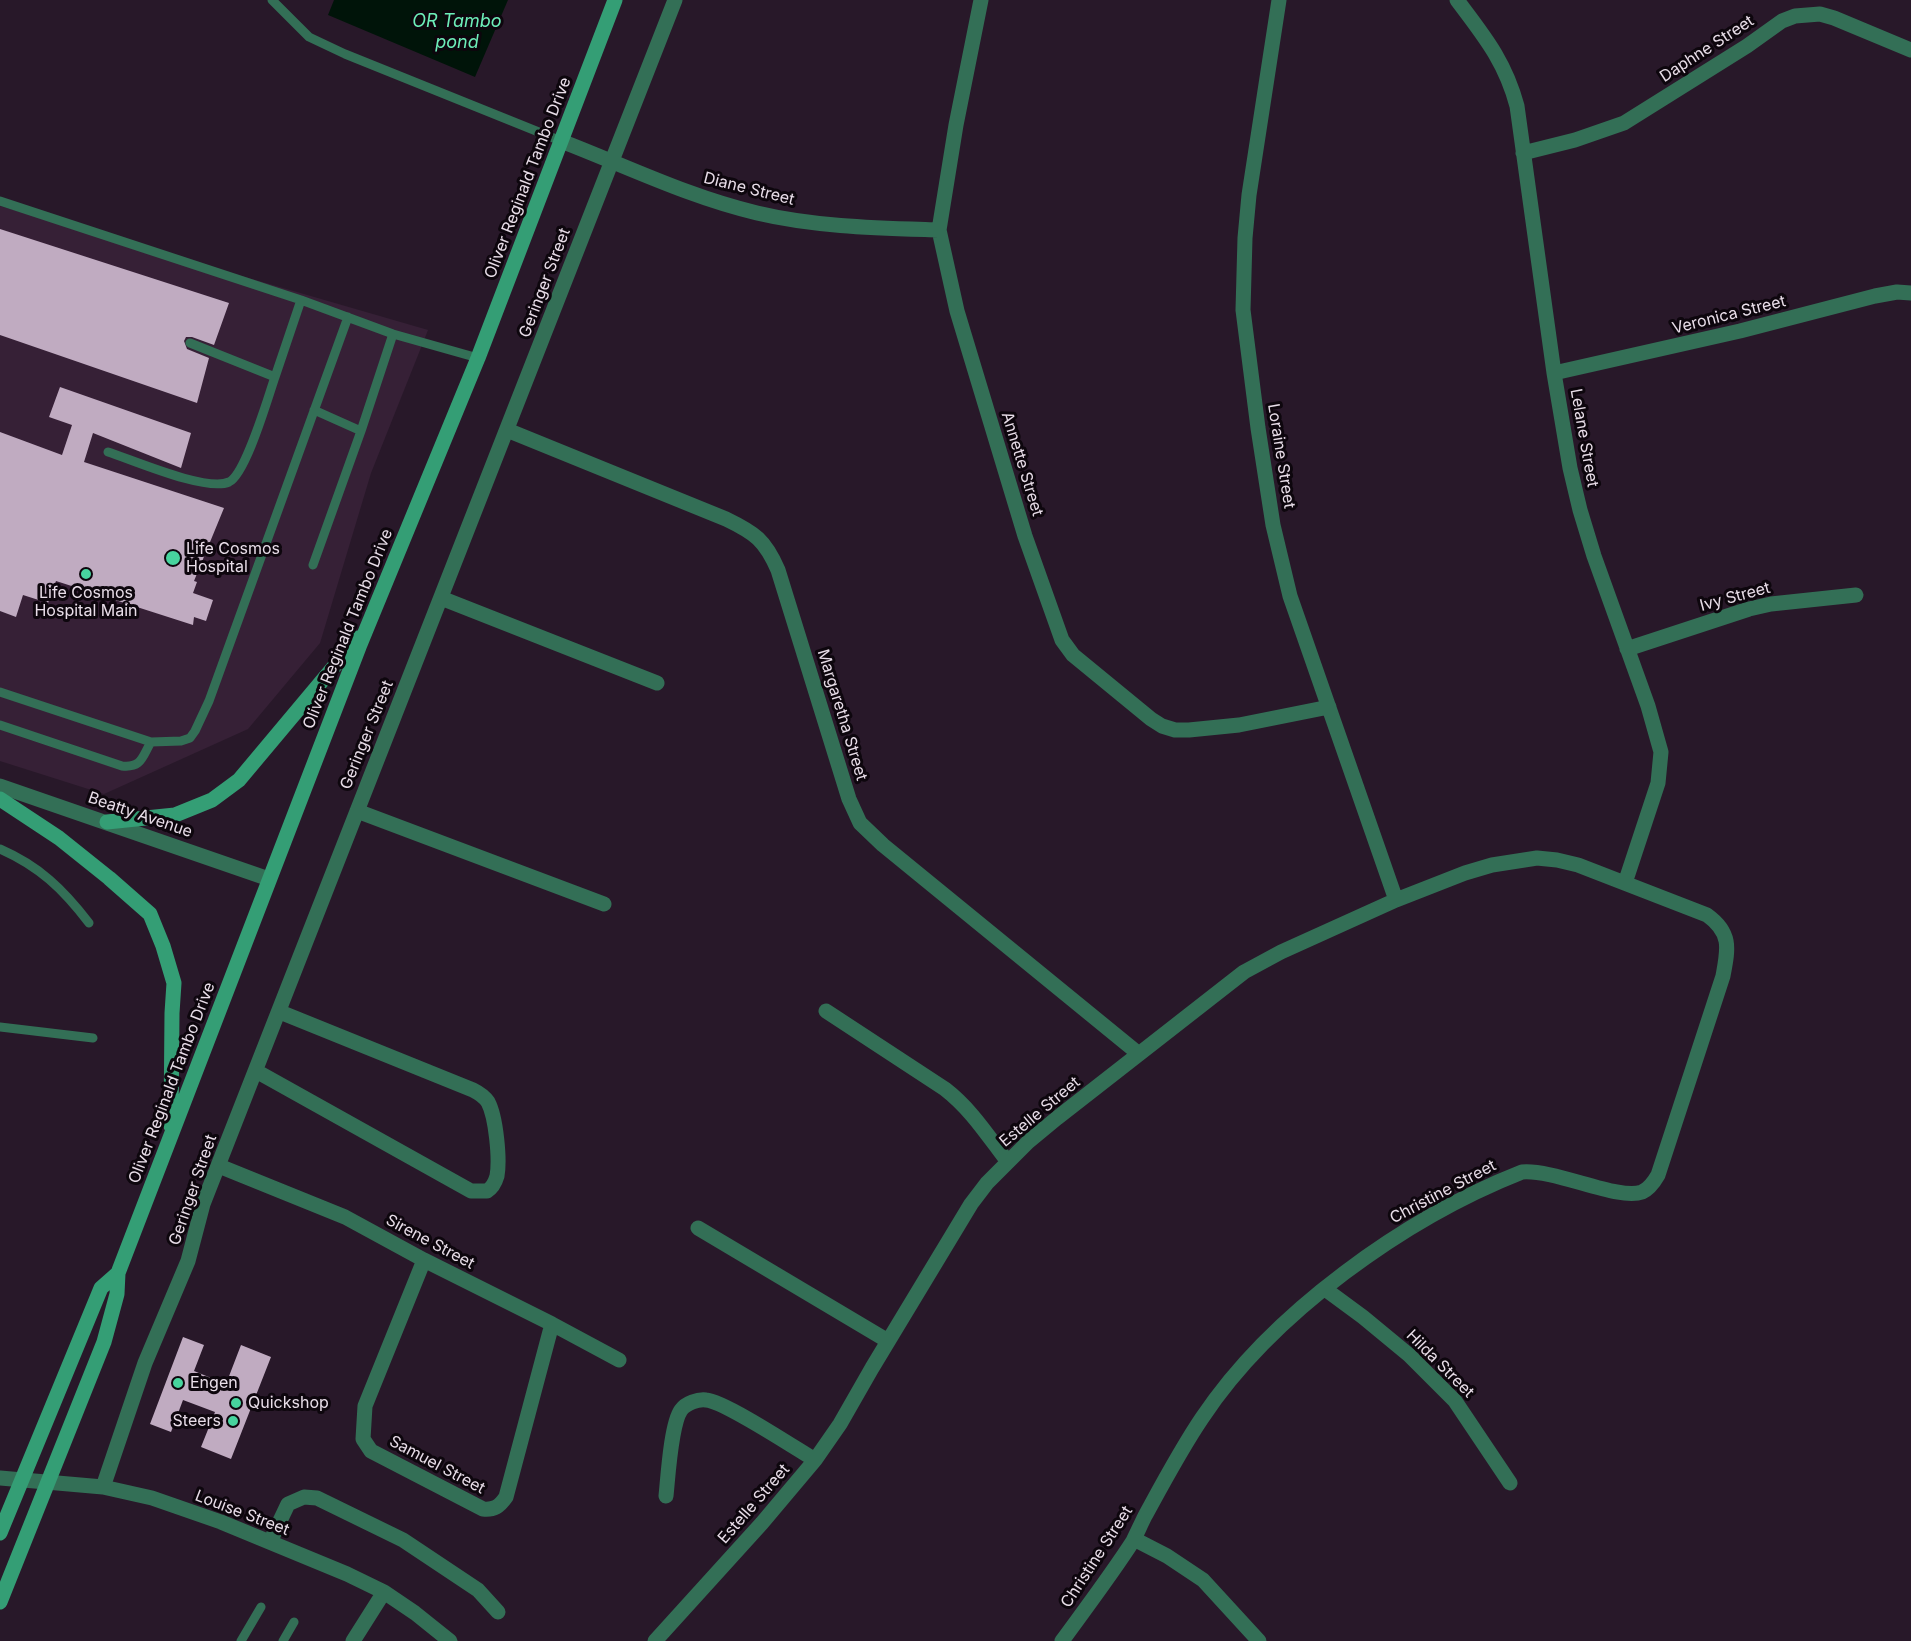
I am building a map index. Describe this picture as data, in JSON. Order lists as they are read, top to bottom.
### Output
{
  "streets": {
    "main road": ["Oliver Reginald Tambo Drive"],
    "street": [
      "Daphne Street",
      "Diane Street",
      "Geringer Street",
      "Veronica Street",
      "Lelane Street",
      "Loraine Street",
      "Annette Street",
      "Ivy Street",
      "Margaretha Street",
      "Beatty Avenue",
      "Estelle Street",
      "Christine Street",
      "Sirene Street",
      "Hilda Street",
      "Samuel Street",
      "Louise Street"
    ]
  },
  "crossings": [
    ["Daphne Street", "Lelane Street"],
    ["Oliver Reginald Tambo Drive", "Diane Street"],
    ["Oliver Reginald Tambo Drive", "Beatty Avenue"],
    ["Oliver Reginald Tambo Drive", "Louise Street"],
    ["Diane Street", "Geringer Street"],
    ["Diane Street", "Annette Street"],
    ["Geringer Street", "Margaretha Street"],
    ["Geringer Street", "Sirene Street"],
    ["Geringer Street", "Louise Street"],
    ["Veronica Street", "Lelane Street"],
    ["Lelane Street", "Ivy Street"],
    ["Lelane Street", "Estelle Street"],
    ["Lelane Street", "Christine Street"],
    ["Loraine Street", "Annette Street"],
    ["Loraine Street", "Estelle Street"],
    ["Margaretha Street", "Estelle Street"],
    ["Estelle Street", "Christine Street"],
    ["Christine Street", "Hilda Street"],
    ["Sirene Street", "Samuel Street"]
  ],
  "water": ["OR Tambo pond"],
  "places": [
    "Life Cosmos Hospital",
    "Life Cosmos Hospital Main",
    "Engen",
    "Quickshop",
    "Steers"
  ]
}
